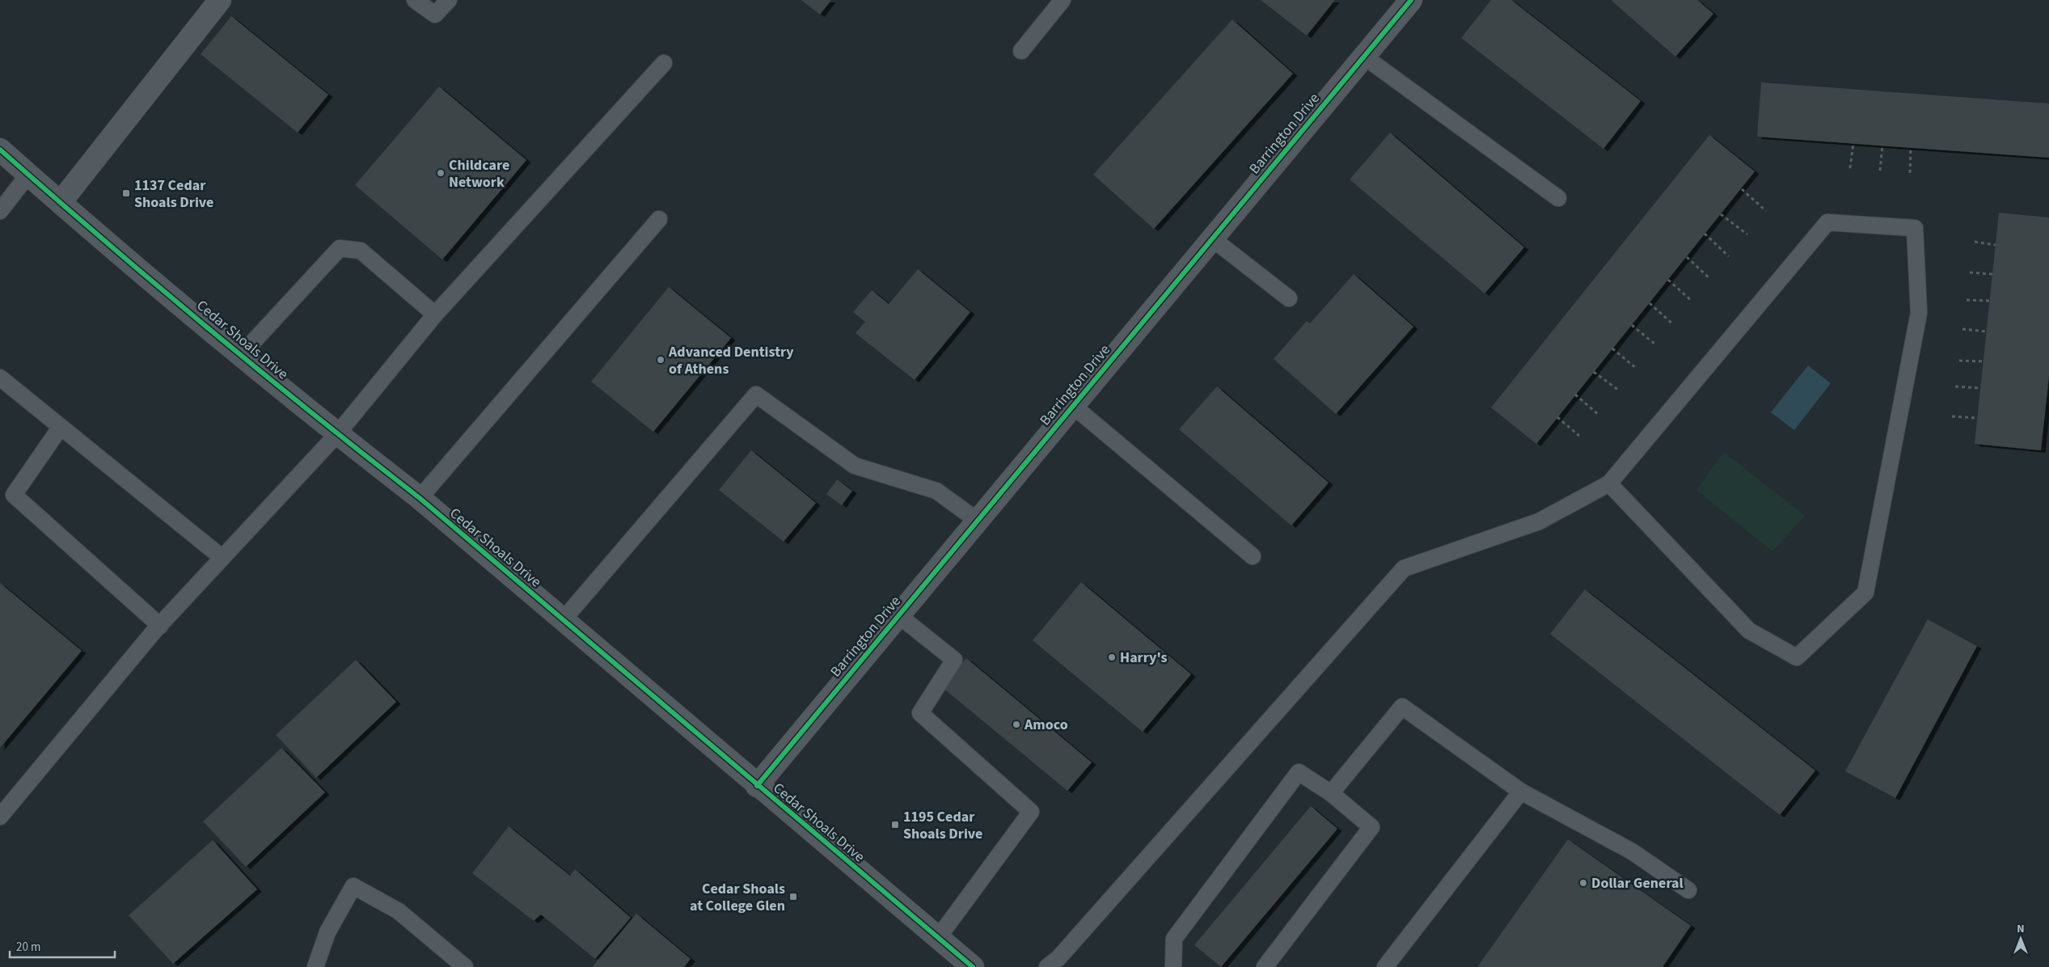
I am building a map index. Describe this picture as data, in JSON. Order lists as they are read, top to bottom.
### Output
{
  "streets": {
    "street": ["Barrington Drive", "Cedar Shoals Drive"]
  },
  "crossings": [
    ["Barrington Drive", "Cedar Shoals Drive"]
  ],
  "places": {
    "other": [
      "Childcare Network",
      "Advanced Dentistry of Athens",
      "Harry's",
      "Amoco",
      "Dollar General"
    ],
    "transit": ["1137 Cedar Shoals Drive", "1195 Cedar Shoals Drive", "Cedar Shoals at College Glen"]
  },
  "scale_bar": "20 m",
  "north": "top"
}
